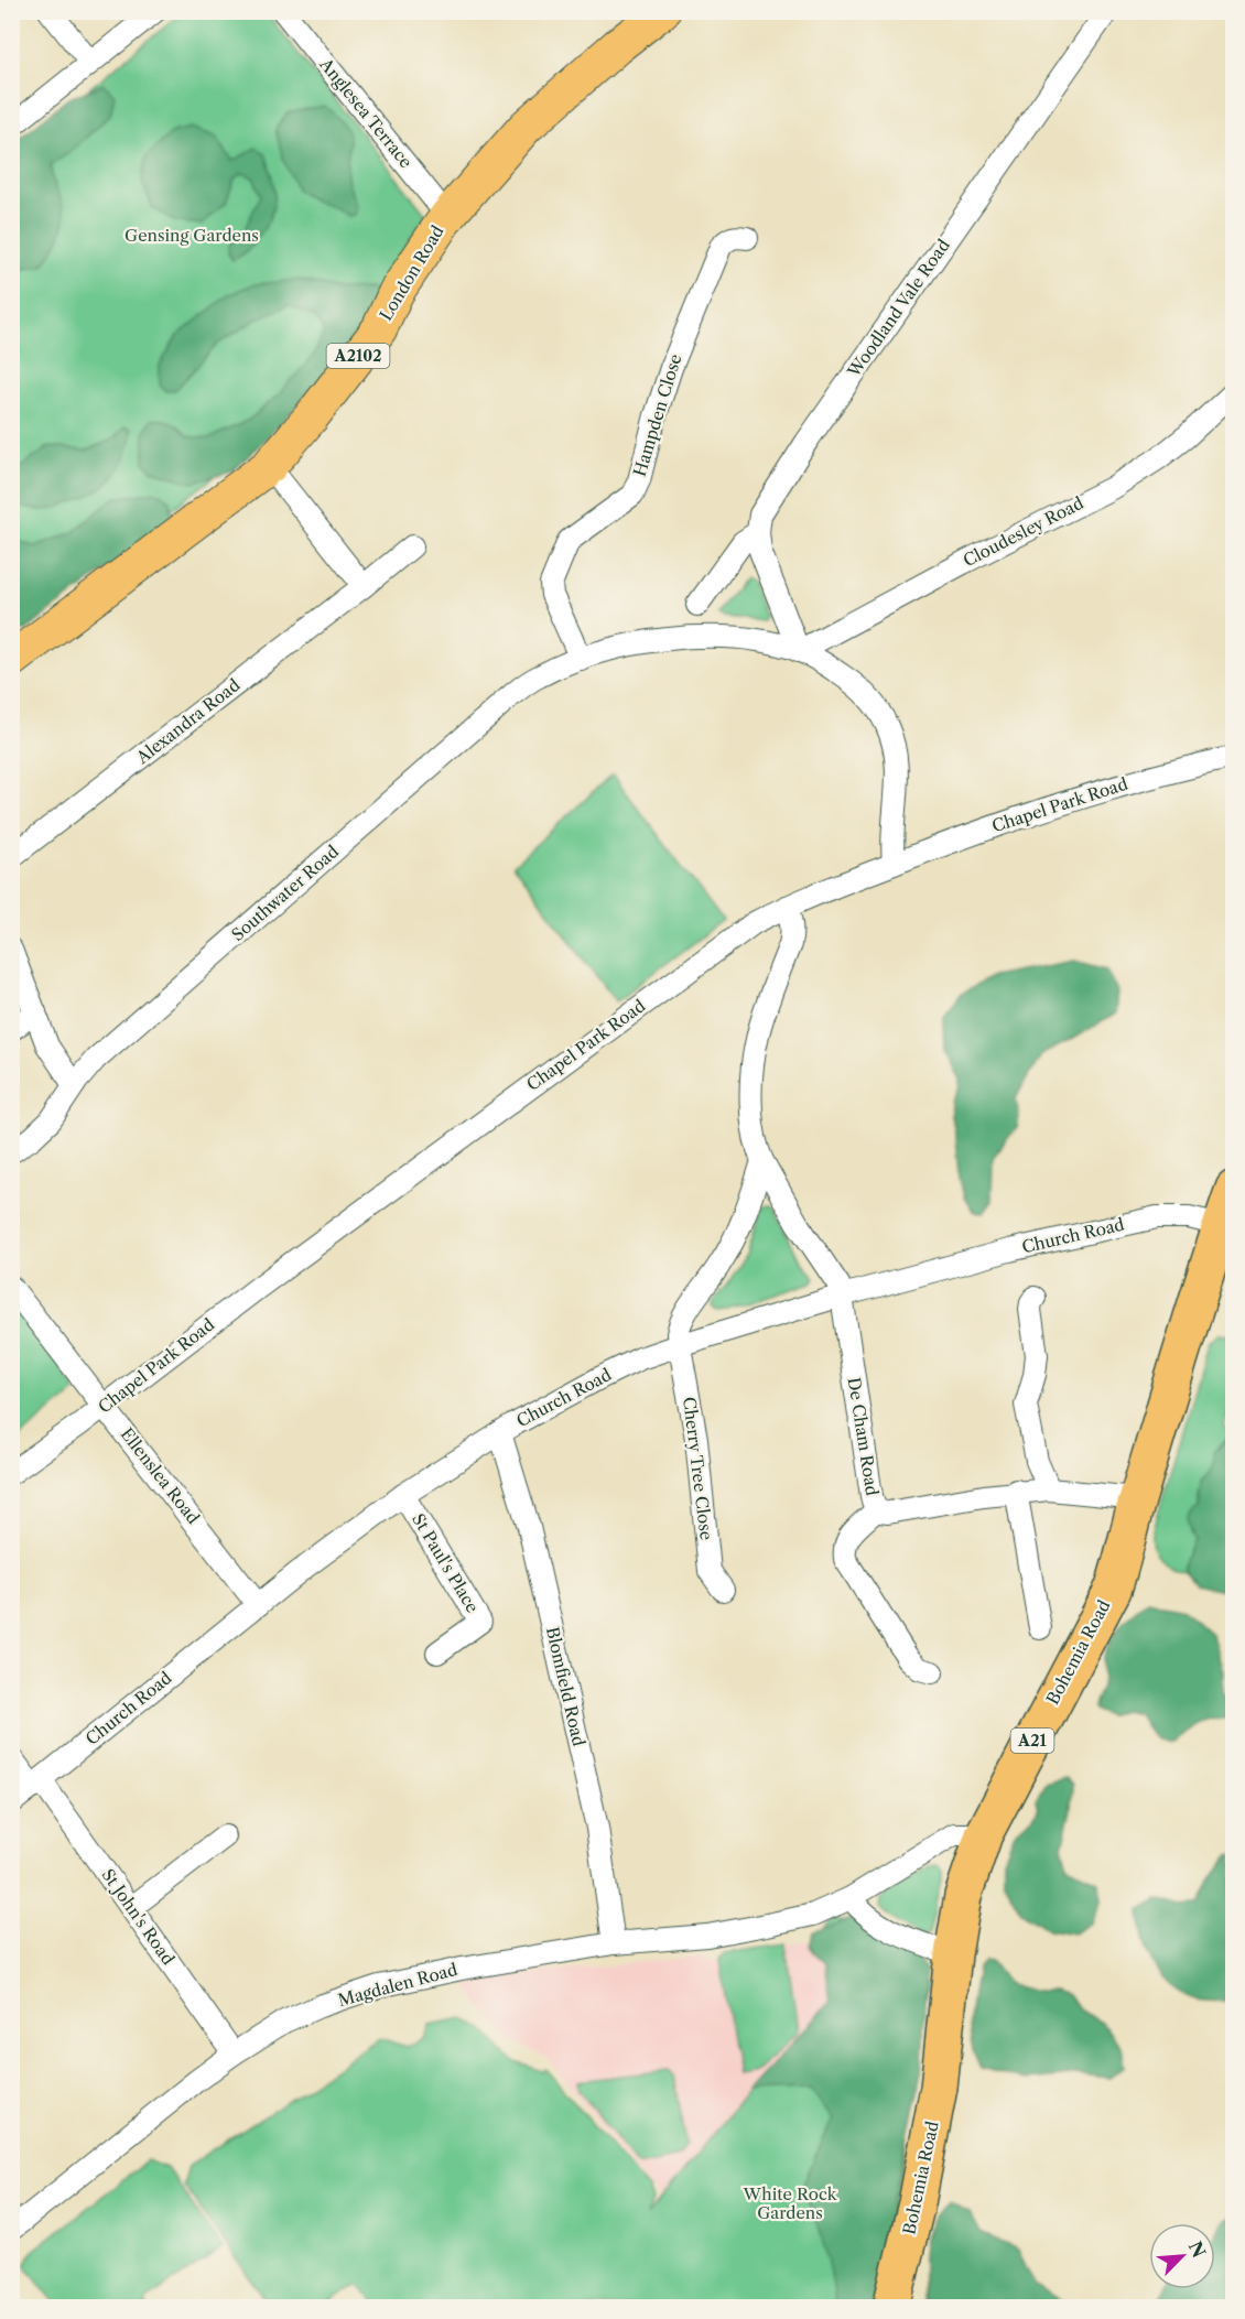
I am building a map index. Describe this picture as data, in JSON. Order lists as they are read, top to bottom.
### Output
{
  "streets": {
    "highway": ["Bohemia Road", "A21"],
    "main road": ["London Road", "A2102"],
    "street": [
      "Anglesea Terrace",
      "Woodland Vale Road",
      "Hampden Close",
      "Cloudesley Road",
      "Alexandra Road",
      "Chapel Park Road",
      "Southwater Road",
      "Church Road",
      "De Cham Road",
      "Cherry Tree Close",
      "Ellenslea Road",
      "St Paul's Place",
      "Blomfield Road",
      "St John's Road",
      "Magdalen Road"
    ]
  },
  "crossings": [
    ["Anglesea Terrace", "London Road"],
    ["Hampden Close", "Southwater Road"],
    ["Chapel Park Road", "De Cham Road"],
    ["Chapel Park Road", "Ellenslea Road"],
    ["Church Road", "De Cham Road"],
    ["Church Road", "Cherry Tree Close"],
    ["Church Road", "Ellenslea Road"],
    ["Church Road", "St Paul's Place"],
    ["Church Road", "Bohemia Road"],
    ["Church Road", "Blomfield Road"],
    ["Church Road", "St John's Road"],
    ["De Cham Road", "Bohemia Road"],
    ["Bohemia Road", "Magdalen Road"],
    ["Blomfield Road", "Magdalen Road"],
    ["St John's Road", "Magdalen Road"]
  ],
  "parks": ["Gensing Gardens", "White Rock Gardens"],
  "north": "top right"
}
